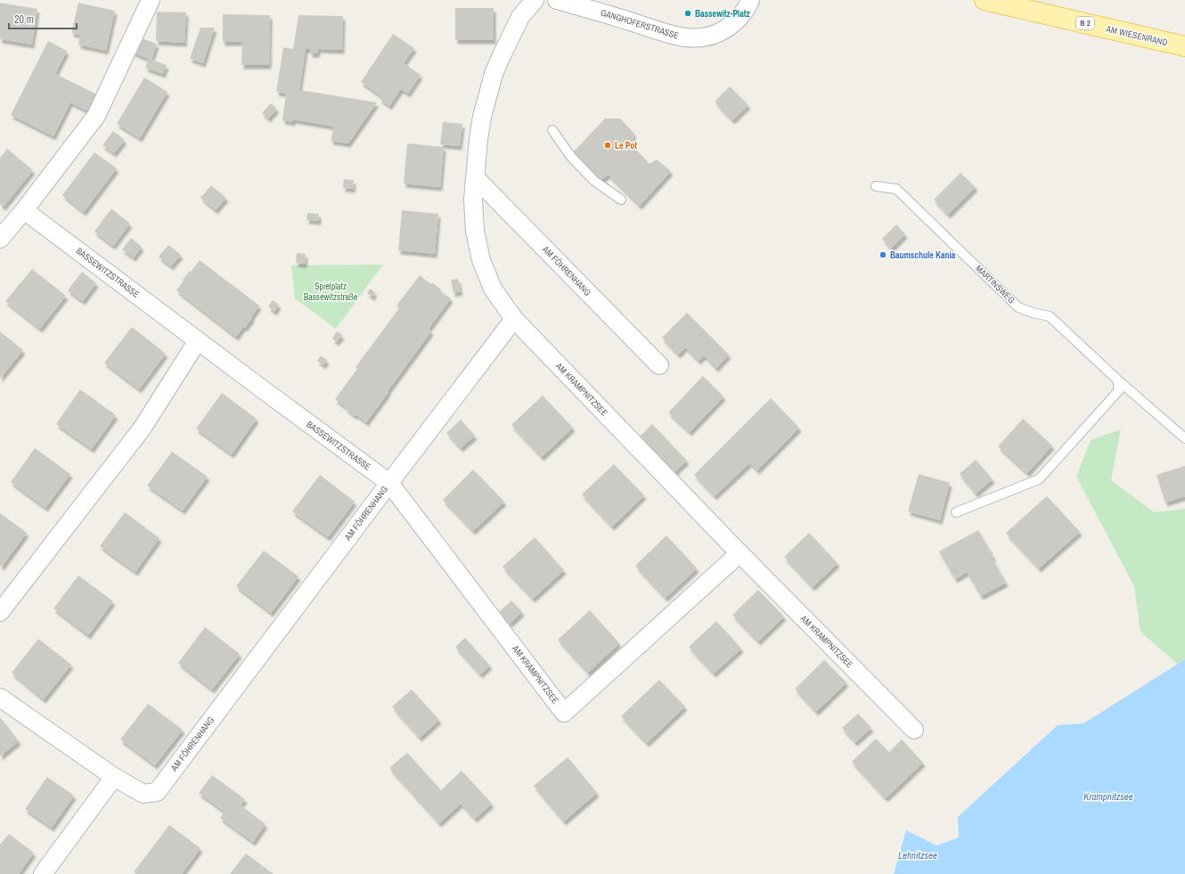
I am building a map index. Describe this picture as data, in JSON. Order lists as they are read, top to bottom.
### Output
{
  "streets": {
    "main road": ["B 2", "AM WIESENRAND"],
    "street": [
      "GANGHOFERSTRASSE",
      "AM FÖHRENHANG",
      "BASSEWITZSTRASSE",
      "AM KRAMPNITZSEE"
    ],
    "lane": ["MARTINSWEG"]
  },
  "crossings": [
    ["AM FÖHRENHANG", "BASSEWITZSTRASSE"],
    ["AM FÖHRENHANG", "AM KRAMPNITZSEE"],
    ["BASSEWITZSTRASSE", "AM KRAMPNITZSEE"]
  ],
  "water": ["Krampnitzsee", "Lehnitzsee"],
  "parks": ["Spielplatz Bassewitzstraße"],
  "places": ["Bassewitz-Platz", "Le Pot", "Baumschule Kania"],
  "scale_bar": "20 m"
}
